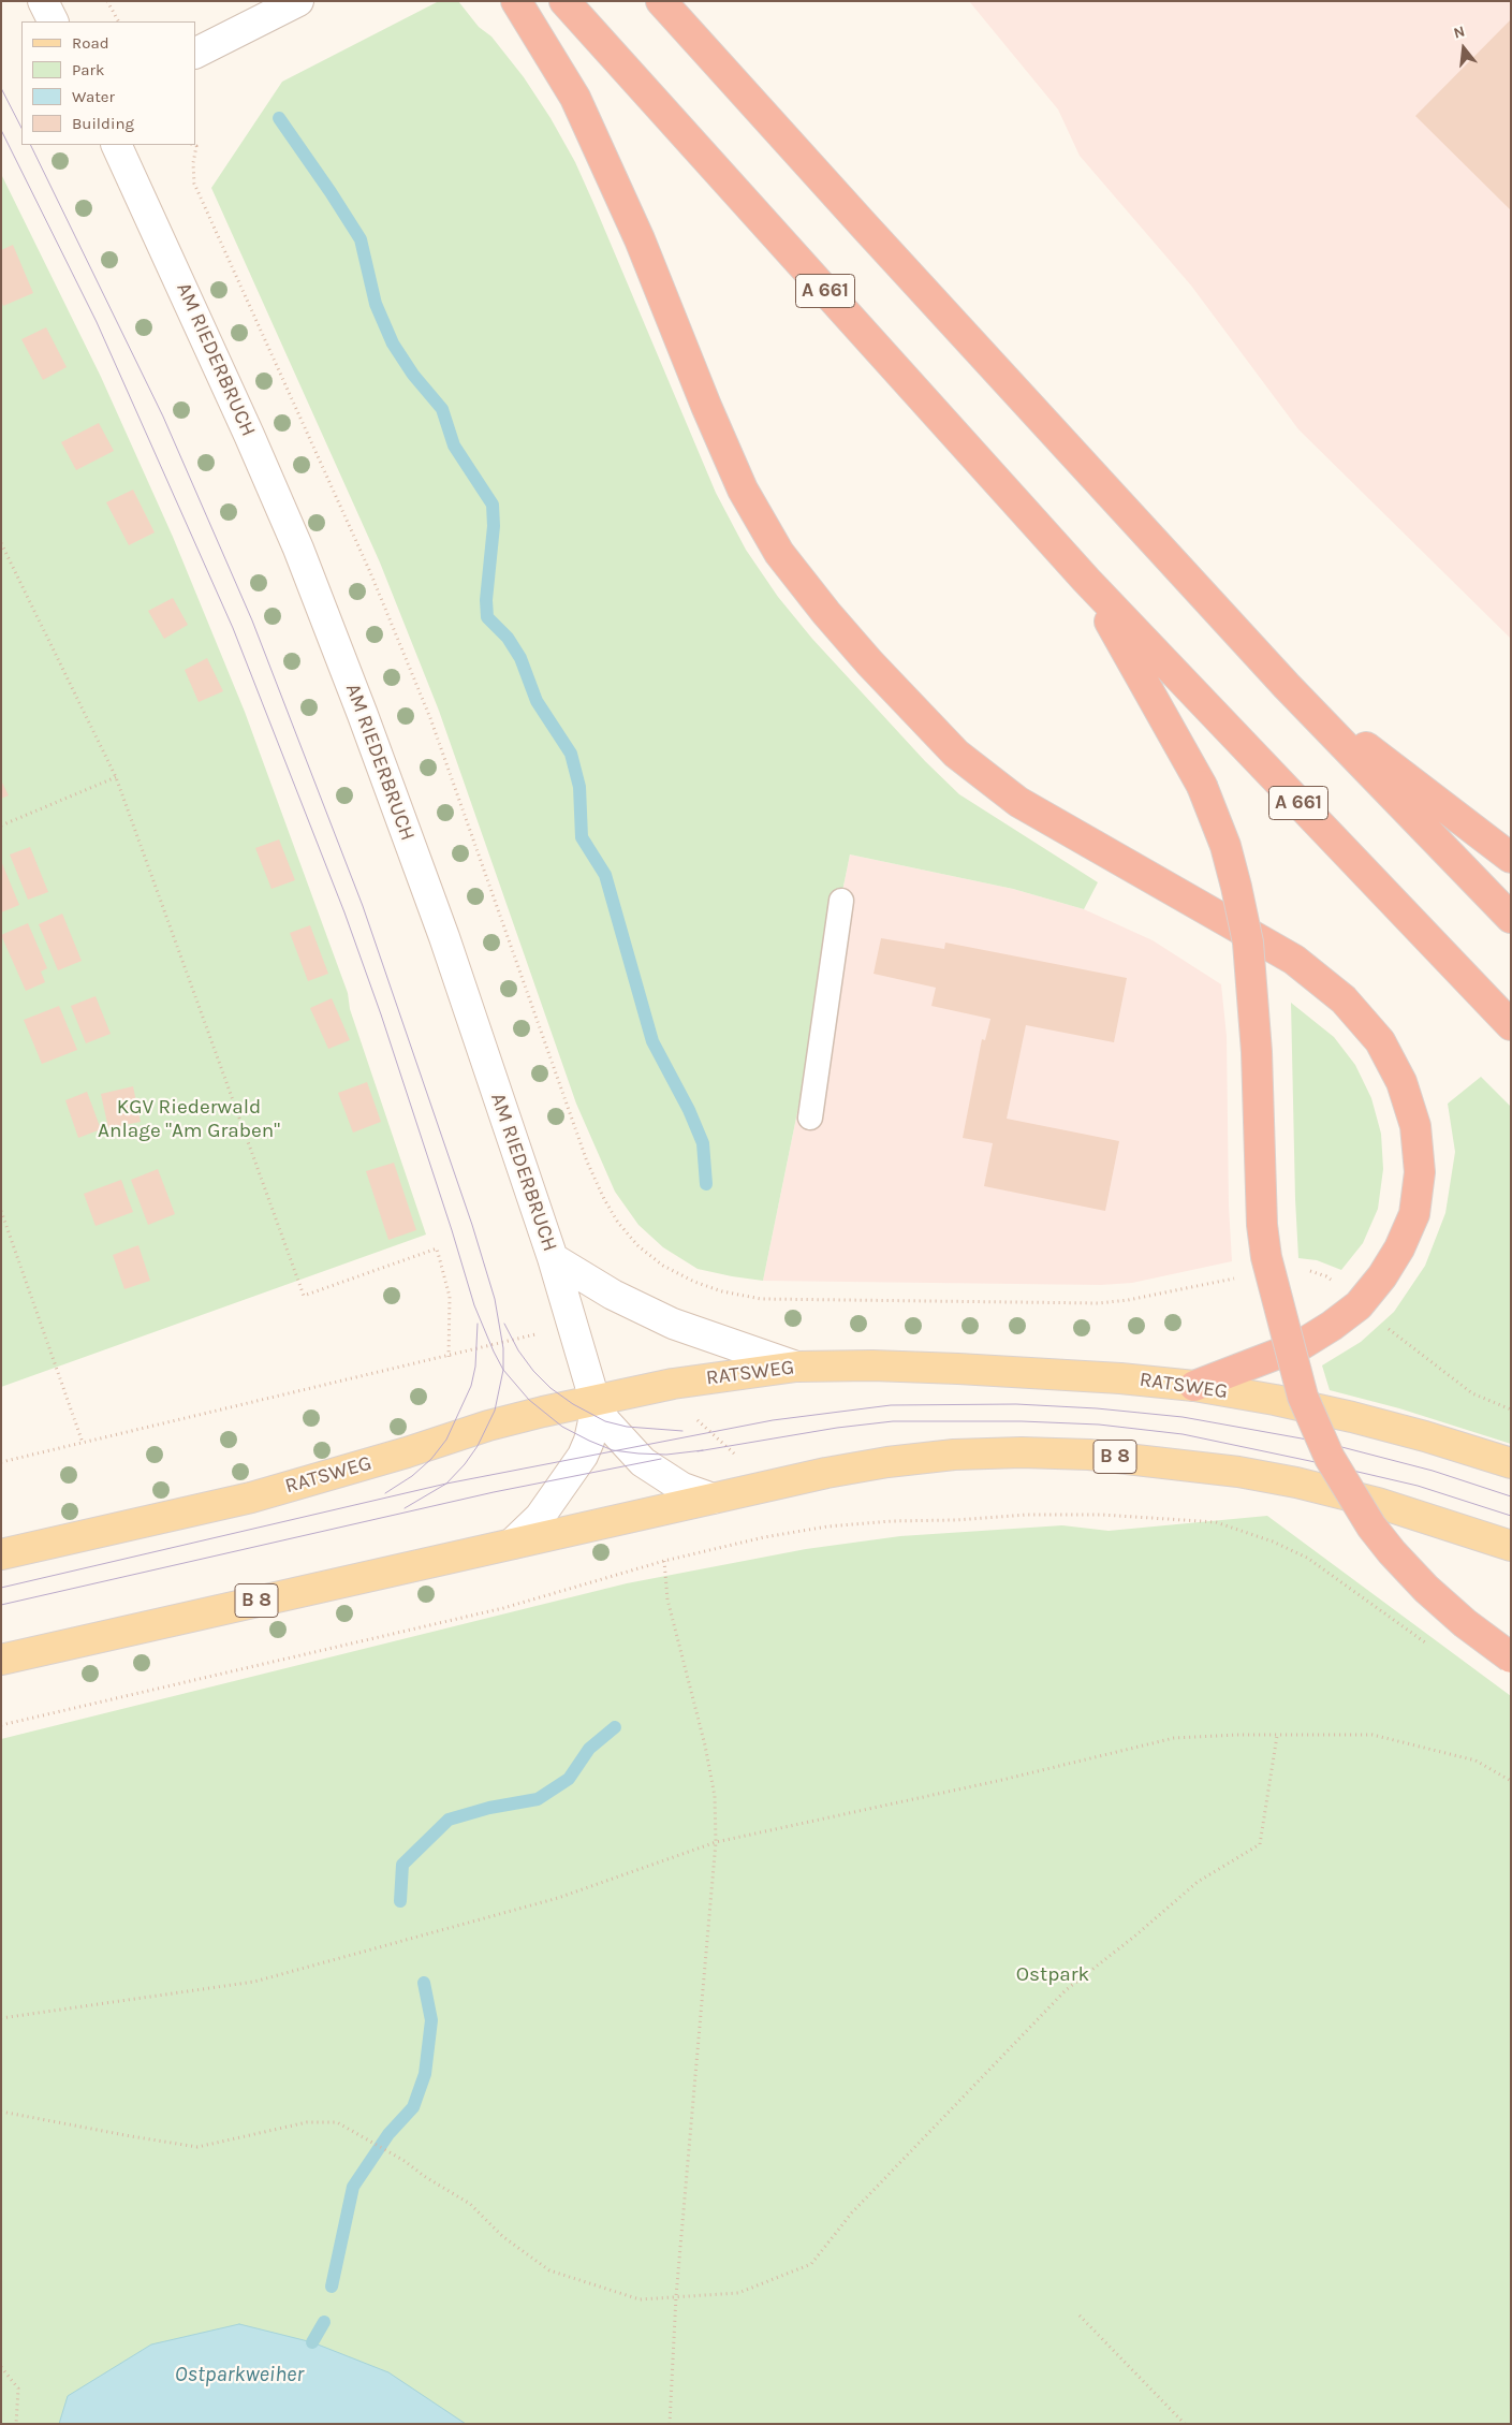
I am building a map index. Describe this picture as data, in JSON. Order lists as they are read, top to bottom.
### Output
{
  "streets": {
    "highway": ["A 661"],
    "main road": ["AM RIEDERBRUCH", "RATSWEG", "B 8"]
  },
  "crossings": [
    ["AM RIEDERBRUCH", "RATSWEG"]
  ],
  "water": ["Ostparkweiher"],
  "parks": ["KGV Riederwald Anlage \"Am Graben\"", "Ostpark"],
  "legend": [
    "Road",
    "Park",
    "Water",
    "Building"
  ],
  "north": "top"
}
